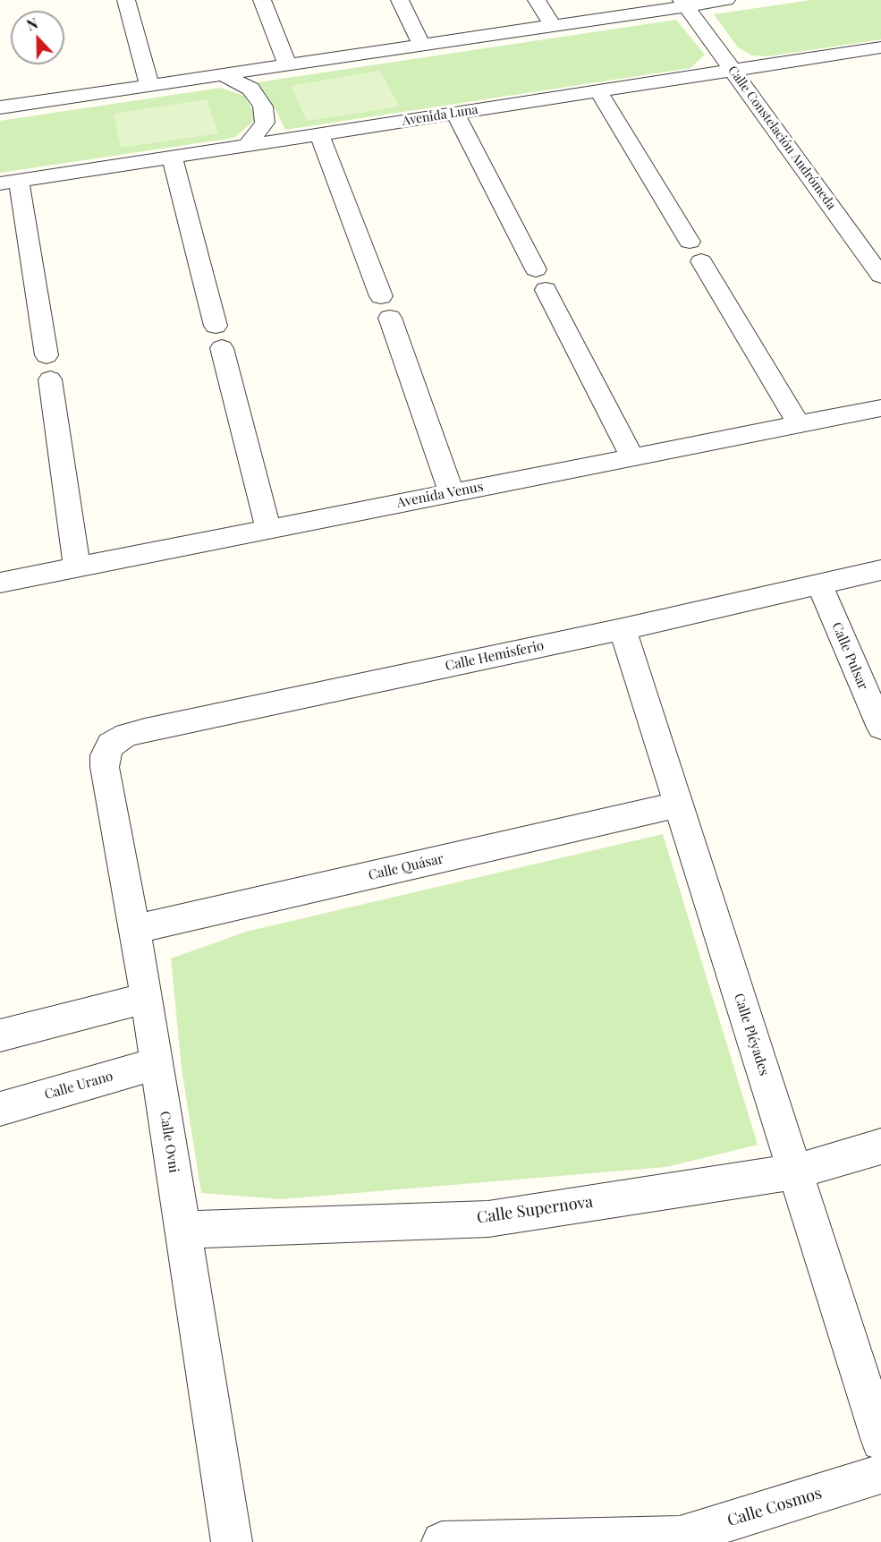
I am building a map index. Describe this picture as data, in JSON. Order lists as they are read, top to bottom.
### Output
{
  "streets": {
    "street": [
      "Avenida Luna",
      "Calle Constelación Andrómeda",
      "Avenida Venus",
      "Calle Hemisferio",
      "Calle Pulsar",
      "Calle Quásar",
      "Calle Pléyades",
      "Calle Urano",
      "Calle Ovni",
      "Calle Supernova",
      "Calle Cosmos"
    ]
  },
  "crossings": [
    ["Avenida Luna", "Calle Constelación Andrómeda"],
    ["Calle Hemisferio", "Calle Pulsar"],
    ["Calle Hemisferio", "Calle Pléyades"],
    ["Calle Hemisferio", "Calle Ovni"],
    ["Calle Quásar", "Calle Pléyades"],
    ["Calle Quásar", "Calle Ovni"],
    ["Calle Pléyades", "Calle Supernova"],
    ["Calle Urano", "Calle Ovni"],
    ["Calle Ovni", "Calle Supernova"]
  ],
  "north": "top"
}
